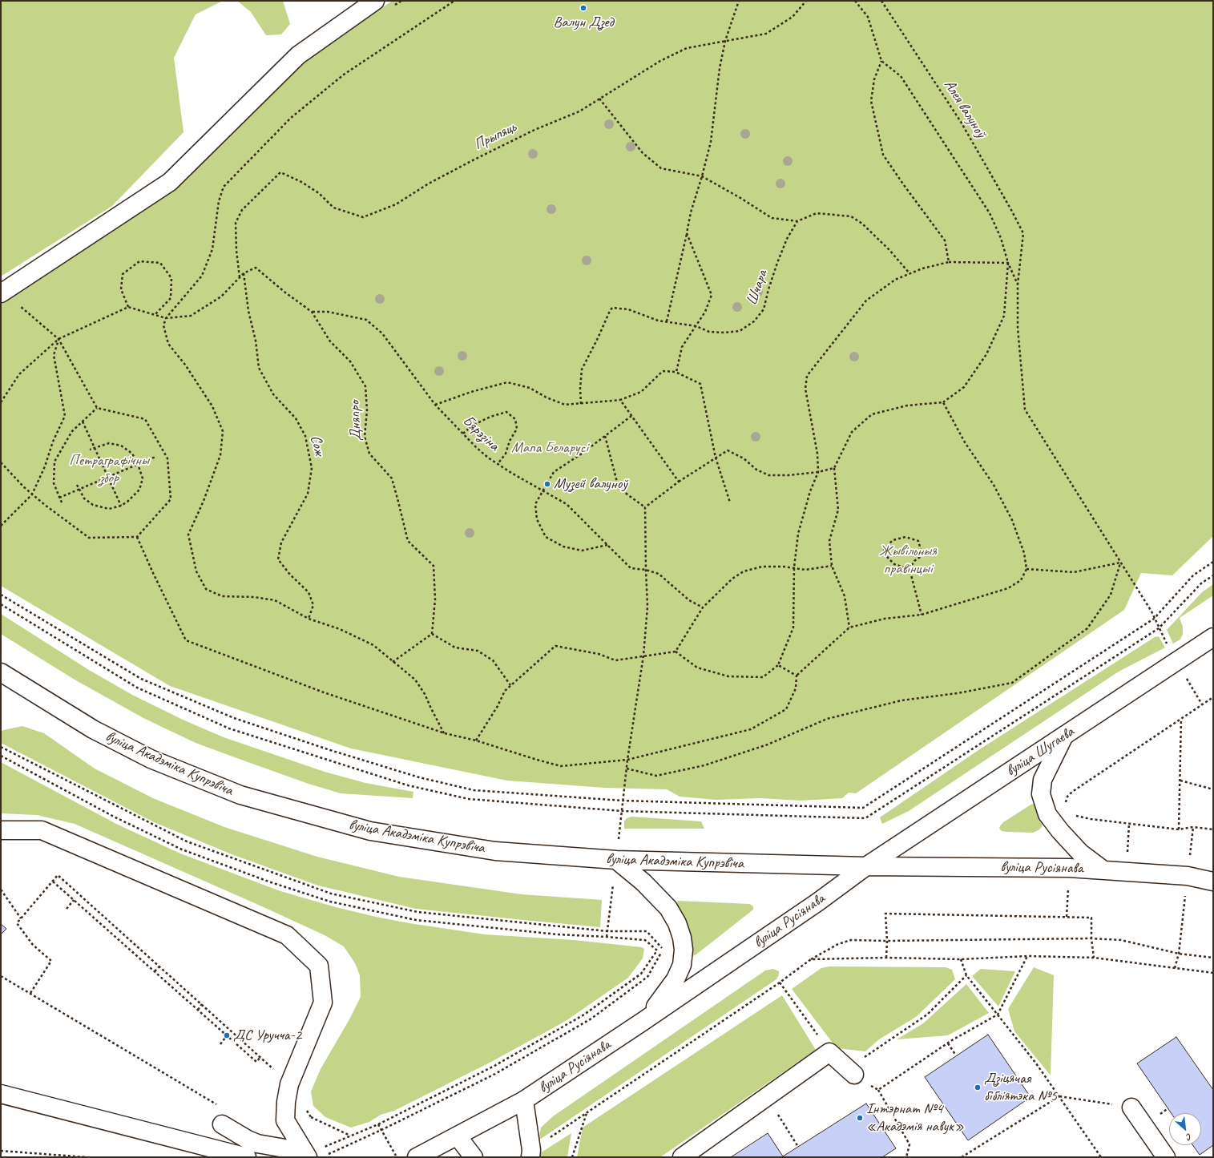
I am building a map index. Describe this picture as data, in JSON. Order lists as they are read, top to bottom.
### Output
{
  "streets": {
    "main road": ["вуліца Шугаева", "вуліца Акадэміка Купрэвіча", "вуліца Русіянава"],
    "path": [
      "Алея валуноў",
      "Прыпяць",
      "Шчара",
      "Дняпро",
      "Бярэзіна",
      "Сож"
    ]
  },
  "crossings": [
    ["Дняпро", "Бярэзіна"],
    ["Дняпро", "Сож"],
    ["вуліца Шугаева", "вуліца Акадэміка Купрэвіча"],
    ["вуліца Шугаева", "вуліца Русіянава"],
    ["вуліца Акадэміка Купрэвіча", "вуліца Русіянава"]
  ],
  "parks": ["Мапа Беларусі", "Петраграфічны збор", "Жывільныя правінцыі"],
  "places": [
    "Валун Дзед",
    "Музей валуноў",
    "ДС Уручча-2",
    "Дзіцячая бібліятэка №5",
    "Інтэрнат №4 «Акадэмія навук»"
  ],
  "north": "bottom right"
}
